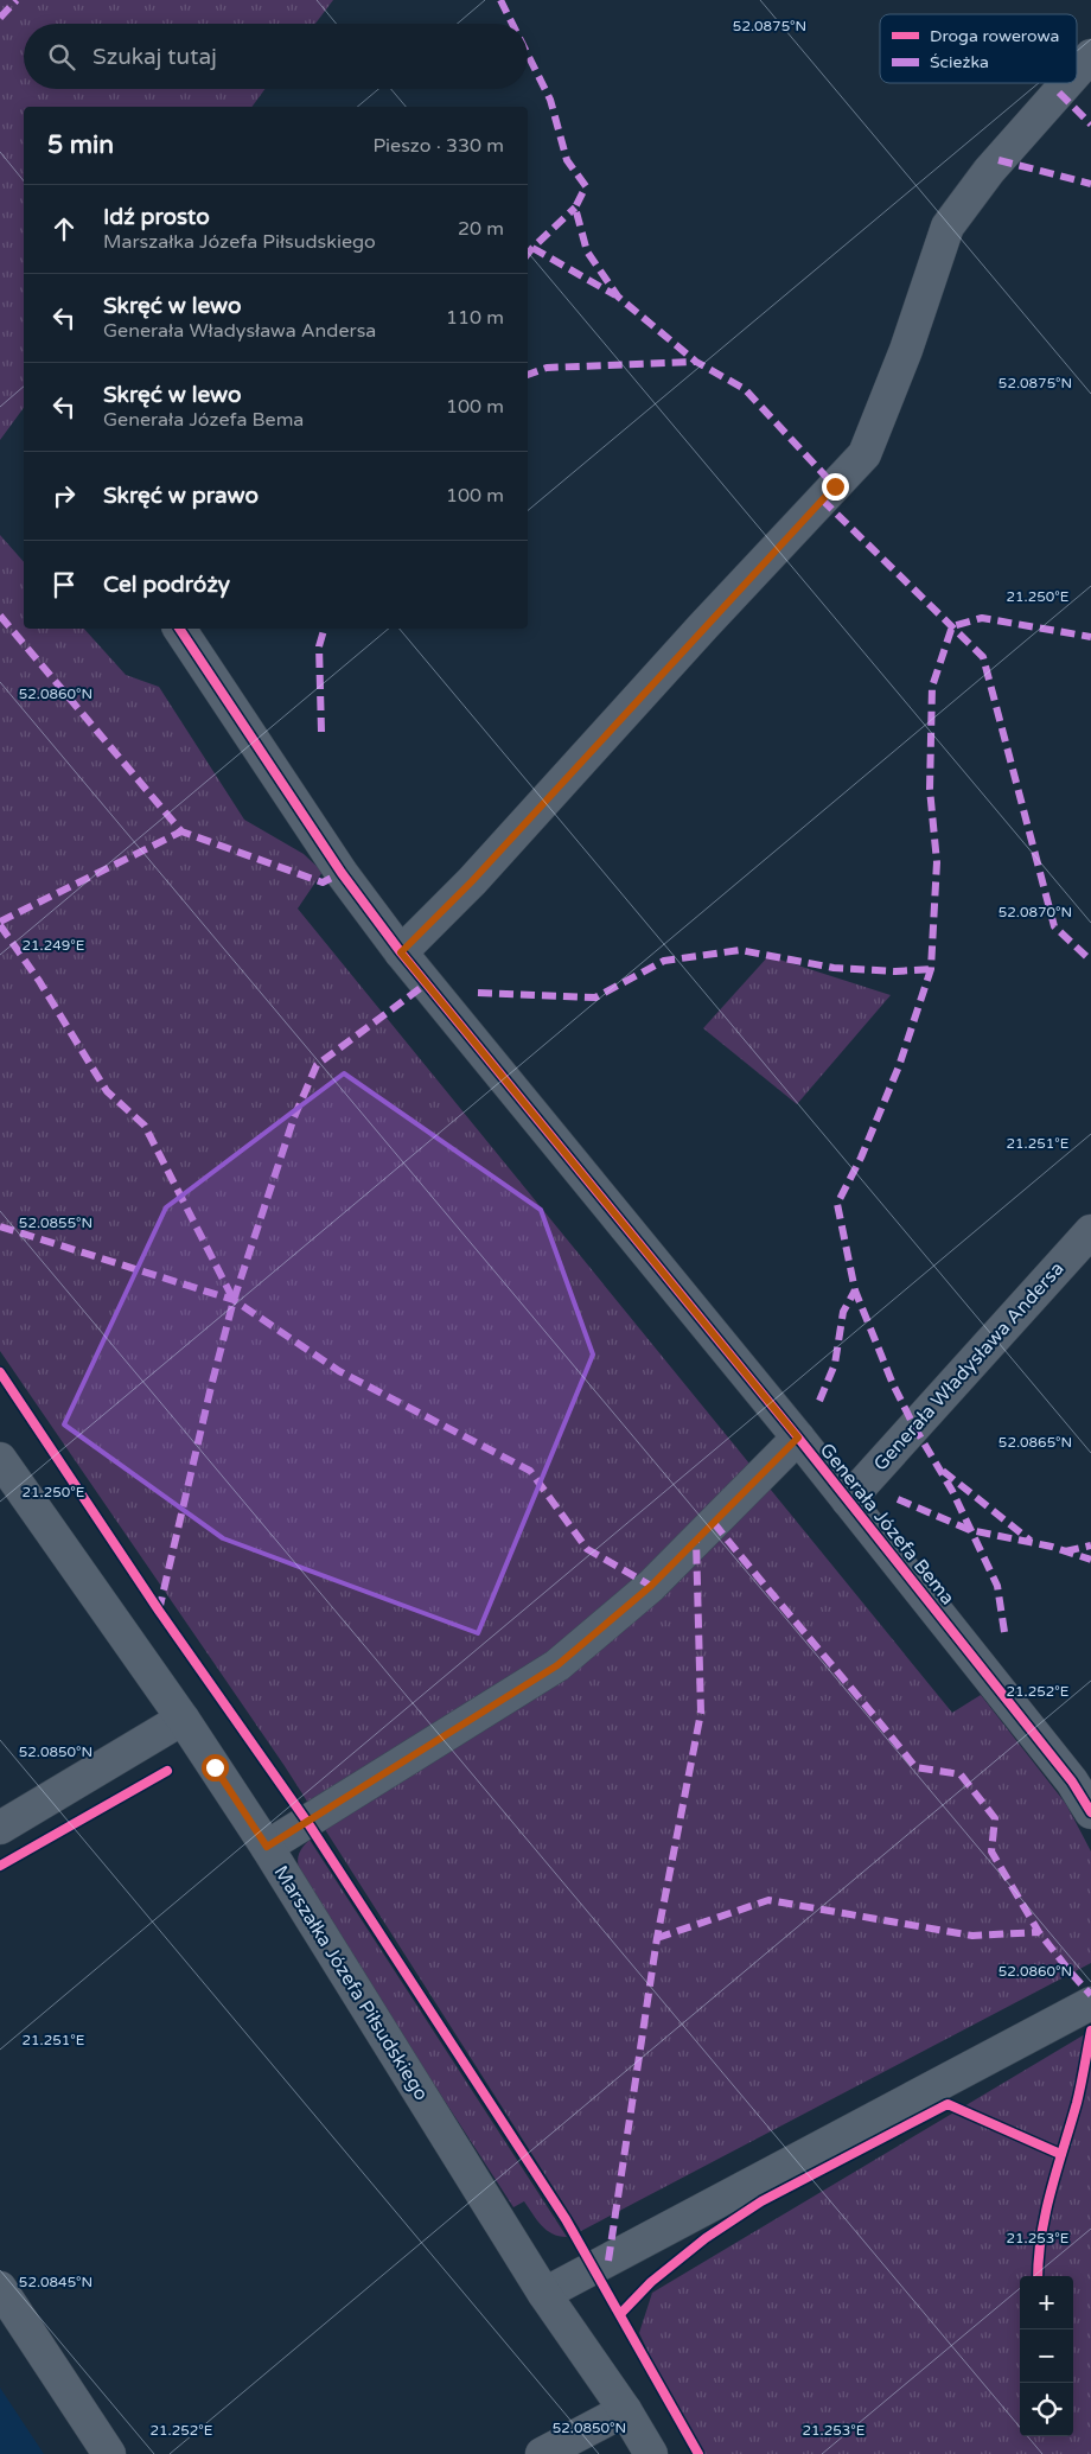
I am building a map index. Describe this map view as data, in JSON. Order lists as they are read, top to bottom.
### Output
{
  "streets": {
    "street": ["Generała Władysława Andersa", "Generała Józefa Bema", "Marszałka Józefa Piłsudskiego"]
  },
  "crossings": [
    ["Generała Władysława Andersa", "Generała Józefa Bema"]
  ],
  "legend": ["Droga rowerowa", "Ścieżka"],
  "page": {
    "search": "Szukaj tutaj",
    "heading": ["5 min", "Pieszo · 330 m"],
    "list": [
      ["Idź prosto", "Marszałka Józefa Piłsudskiego", "20 m"],
      ["Skręć w lewo", "Generała Władysława Andersa", "110 m"],
      ["Skręć w lewo", "Generała Józefa Bema", "100 m"],
      ["Skręć w prawo", "100 m"],
      "Cel podróży"
    ],
    "map_buttons": ["+", "−"]
  },
  "coordinates": [
    "52.0875°N",
    "21.250°E",
    "52.0860°N",
    "52.0870°N",
    "21.249°E",
    "21.251°E",
    "52.0855°N",
    "52.0865°N",
    "21.252°E",
    "52.0850°N",
    "21.253°E",
    "52.0845°N"
  ]
}
